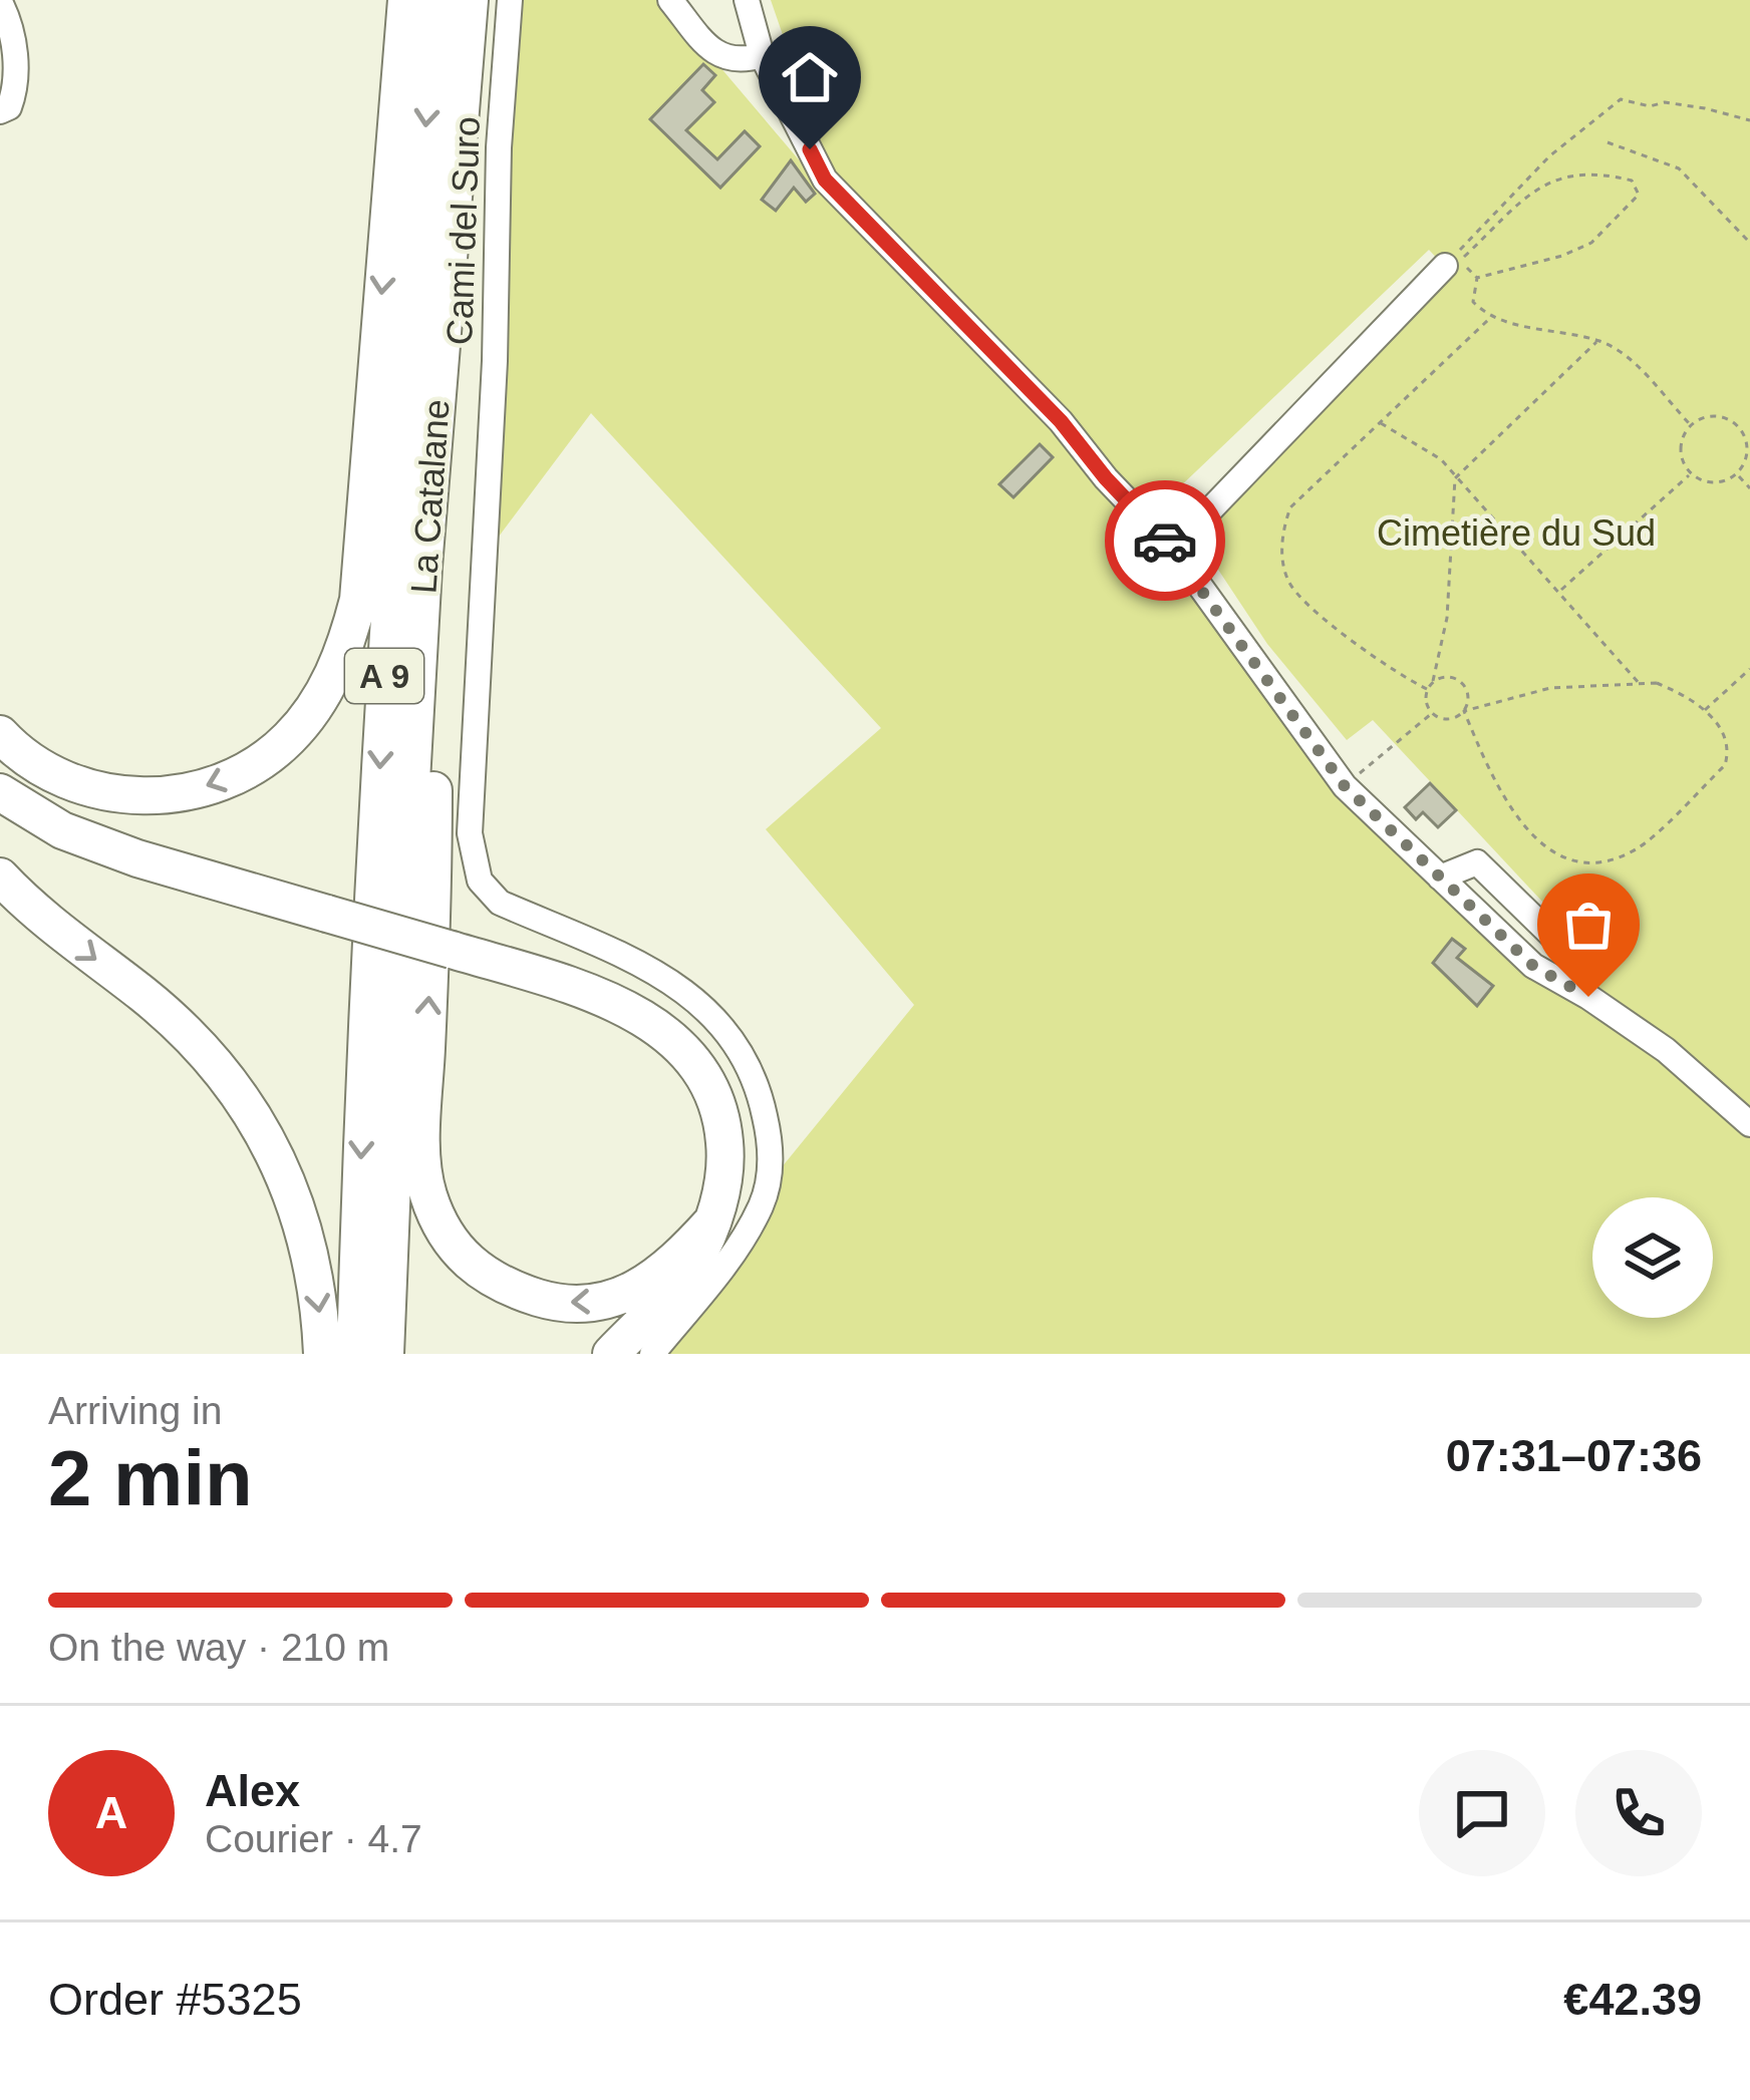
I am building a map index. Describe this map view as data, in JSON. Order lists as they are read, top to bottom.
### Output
{
  "streets": {
    "highway": ["La Catalane", "A 9"],
    "street": ["Cami del Suro"]
  },
  "parks": ["Cimetière du Sud"],
  "page": {
    "heading": ["2 min", "Arriving in", "07:31–07:36"],
    "panel": [
      "Alex",
      "Courier · 4.7",
      "Order #5325",
      "€42.39"
    ],
    "bar": "On the way · 210 m",
    "round": "A"
  }
}
